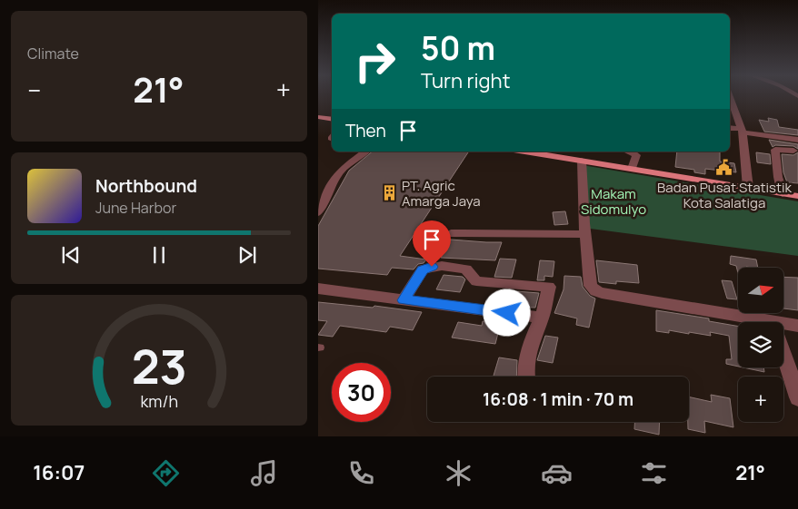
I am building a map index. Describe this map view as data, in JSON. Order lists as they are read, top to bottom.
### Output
{
  "parks": ["Makam Sidomulyo"],
  "places": {
    "public building": ["Badan Pusat Statistik Kota Salatiga"],
    "building": ["PT. Agric Amarga Jaya"]
  },
  "north": "right",
  "page": {
    "tile": "Climate",
    "turn": ["50 m", "Turn right"],
    "heat": ["−", "21°", "+"],
    "then": "Then",
    "song": ["Northbound", "June Harbor"],
    "map_buttons": "+",
    "limit": "30",
    "trip": "16:08 · 1 min · 70 m",
    "tabs": ["16:07", "21°"],
    "gauge": ["23", "km/h"]
  }
}
